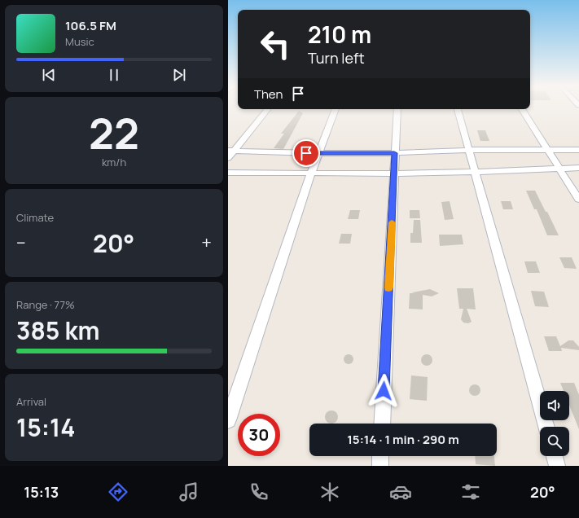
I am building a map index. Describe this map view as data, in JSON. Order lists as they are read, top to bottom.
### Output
{
  "page": {
    "turn": ["210 m", "Turn left"],
    "song": ["106.5 FM", "Music"],
    "then": "Then",
    "tile": [
      ["22", "km/h"],
      "Climate",
      ["Range · 77%", "385 km"],
      ["Arrival", "15:14"]
    ],
    "heat": ["−", "20°", "+"],
    "limit": "30",
    "trip": "15:14 · 1 min · 290 m",
    "tabs": ["15:13", "20°"]
  }
}
